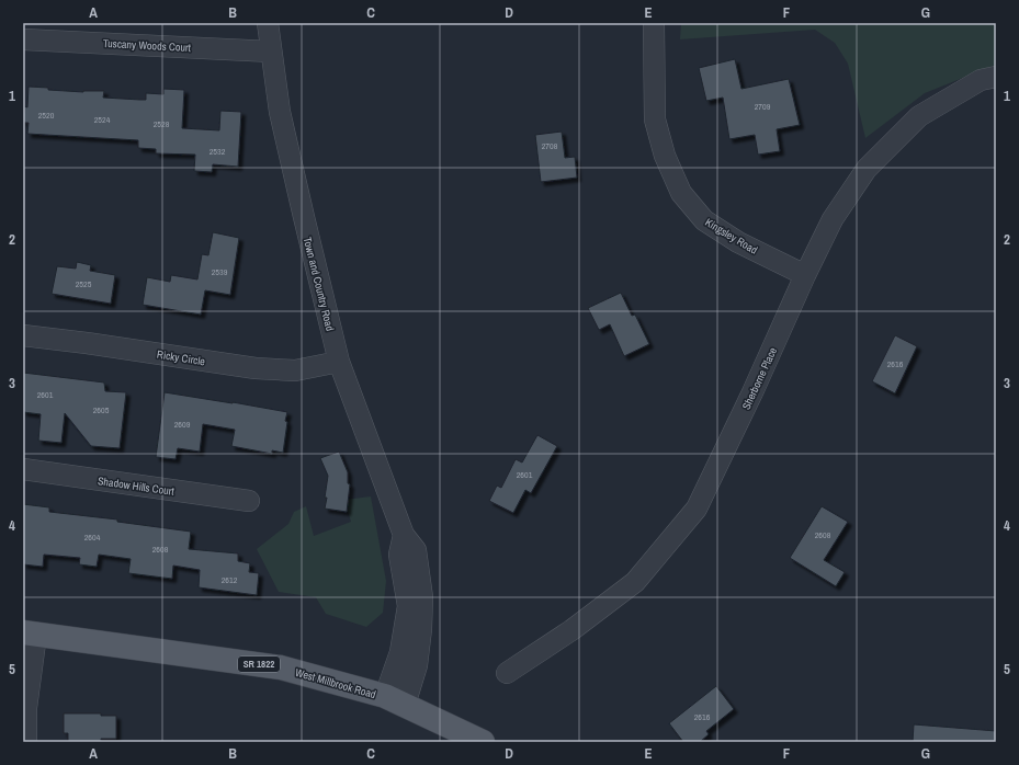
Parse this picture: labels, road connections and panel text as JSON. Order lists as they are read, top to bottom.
{
  "streets": {
    "main road": ["SR 1822", "West Millbrook Road"],
    "street": [
      "Tuscany Woods Court",
      "Kingsley Road",
      "Town and Country Road",
      "Ricky Circle",
      "Sherborne Place",
      "Shadow Hills Court"
    ]
  },
  "crossings": [
    ["Tuscany Woods Court", "Town and Country Road"],
    ["Kingsley Road", "Sherborne Place"],
    ["Town and Country Road", "Ricky Circle"],
    ["Town and Country Road", "West Millbrook Road"]
  ],
  "house_numbers": [
    "2709",
    "2520",
    "2524",
    "2528",
    "2708",
    "2532",
    "2539",
    "2525",
    "2616",
    "2601",
    "2605",
    "2609",
    "2601",
    "2608",
    "2604",
    "2608",
    "2612",
    "2616"
  ],
  "grid": {
    "columns": [
      "A",
      "B",
      "C",
      "D",
      "E",
      "F",
      "G"
    ],
    "rows": [
      "1",
      "2",
      "3",
      "4",
      "5"
    ]
  }
}
